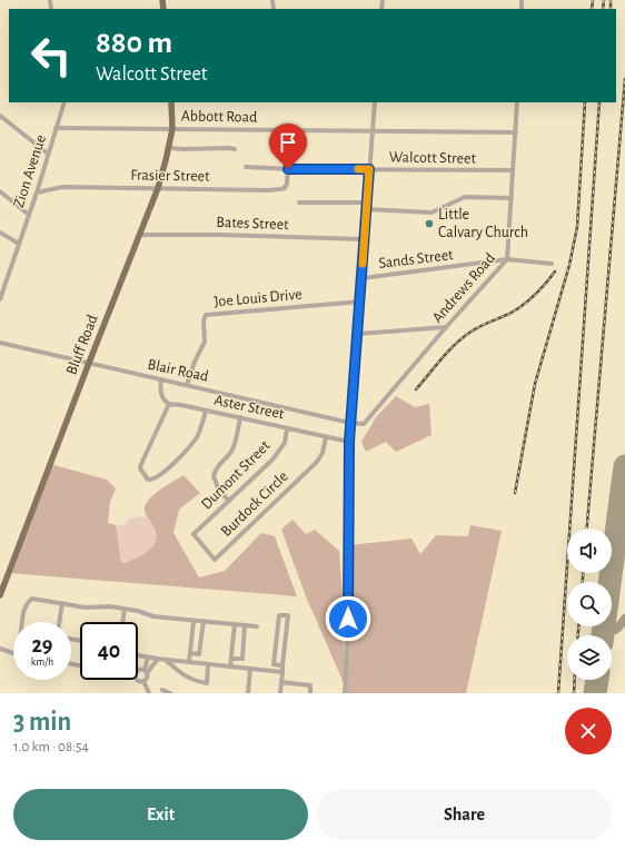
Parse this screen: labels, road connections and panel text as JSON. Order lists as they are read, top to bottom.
{
  "streets": {
    "main road": ["Bluff Road"],
    "street": [
      "Abbott Road",
      "Walcott Street",
      "Zion Avenue",
      "Frasier Street",
      "Bates Street",
      "Sands Street",
      "Andrews Road",
      "Joe Louis Drive",
      "Blair Road",
      "Aster Street",
      "Dumont Street",
      "Burdock Circle"
    ]
  },
  "crossings": [
    ["Abbott Road", "Zion Avenue"],
    ["Abbott Road", "Andrews Road"],
    ["Abbott Road", "Bluff Road"],
    ["Walcott Street", "Frasier Street"],
    ["Walcott Street", "Andrews Road"],
    ["Zion Avenue", "Frasier Street"],
    ["Frasier Street", "Bluff Road"],
    ["Bates Street", "Bluff Road"],
    ["Sands Street", "Andrews Road"],
    ["Andrews Road", "Blair Road"],
    ["Joe Louis Drive", "Blair Road"],
    ["Bluff Road", "Blair Road"],
    ["Aster Street", "Dumont Street"],
    ["Aster Street", "Burdock Circle"],
    ["Dumont Street", "Burdock Circle"]
  ],
  "places": ["Little Calvary Church"],
  "page": {
    "turn": ["880 m", "Walcott Street"],
    "speed": "29 km/h",
    "limit": "40",
    "heading": ["3 min", "1.0 km · 08:54"],
    "buttons": ["Exit", "Share"]
  }
}
